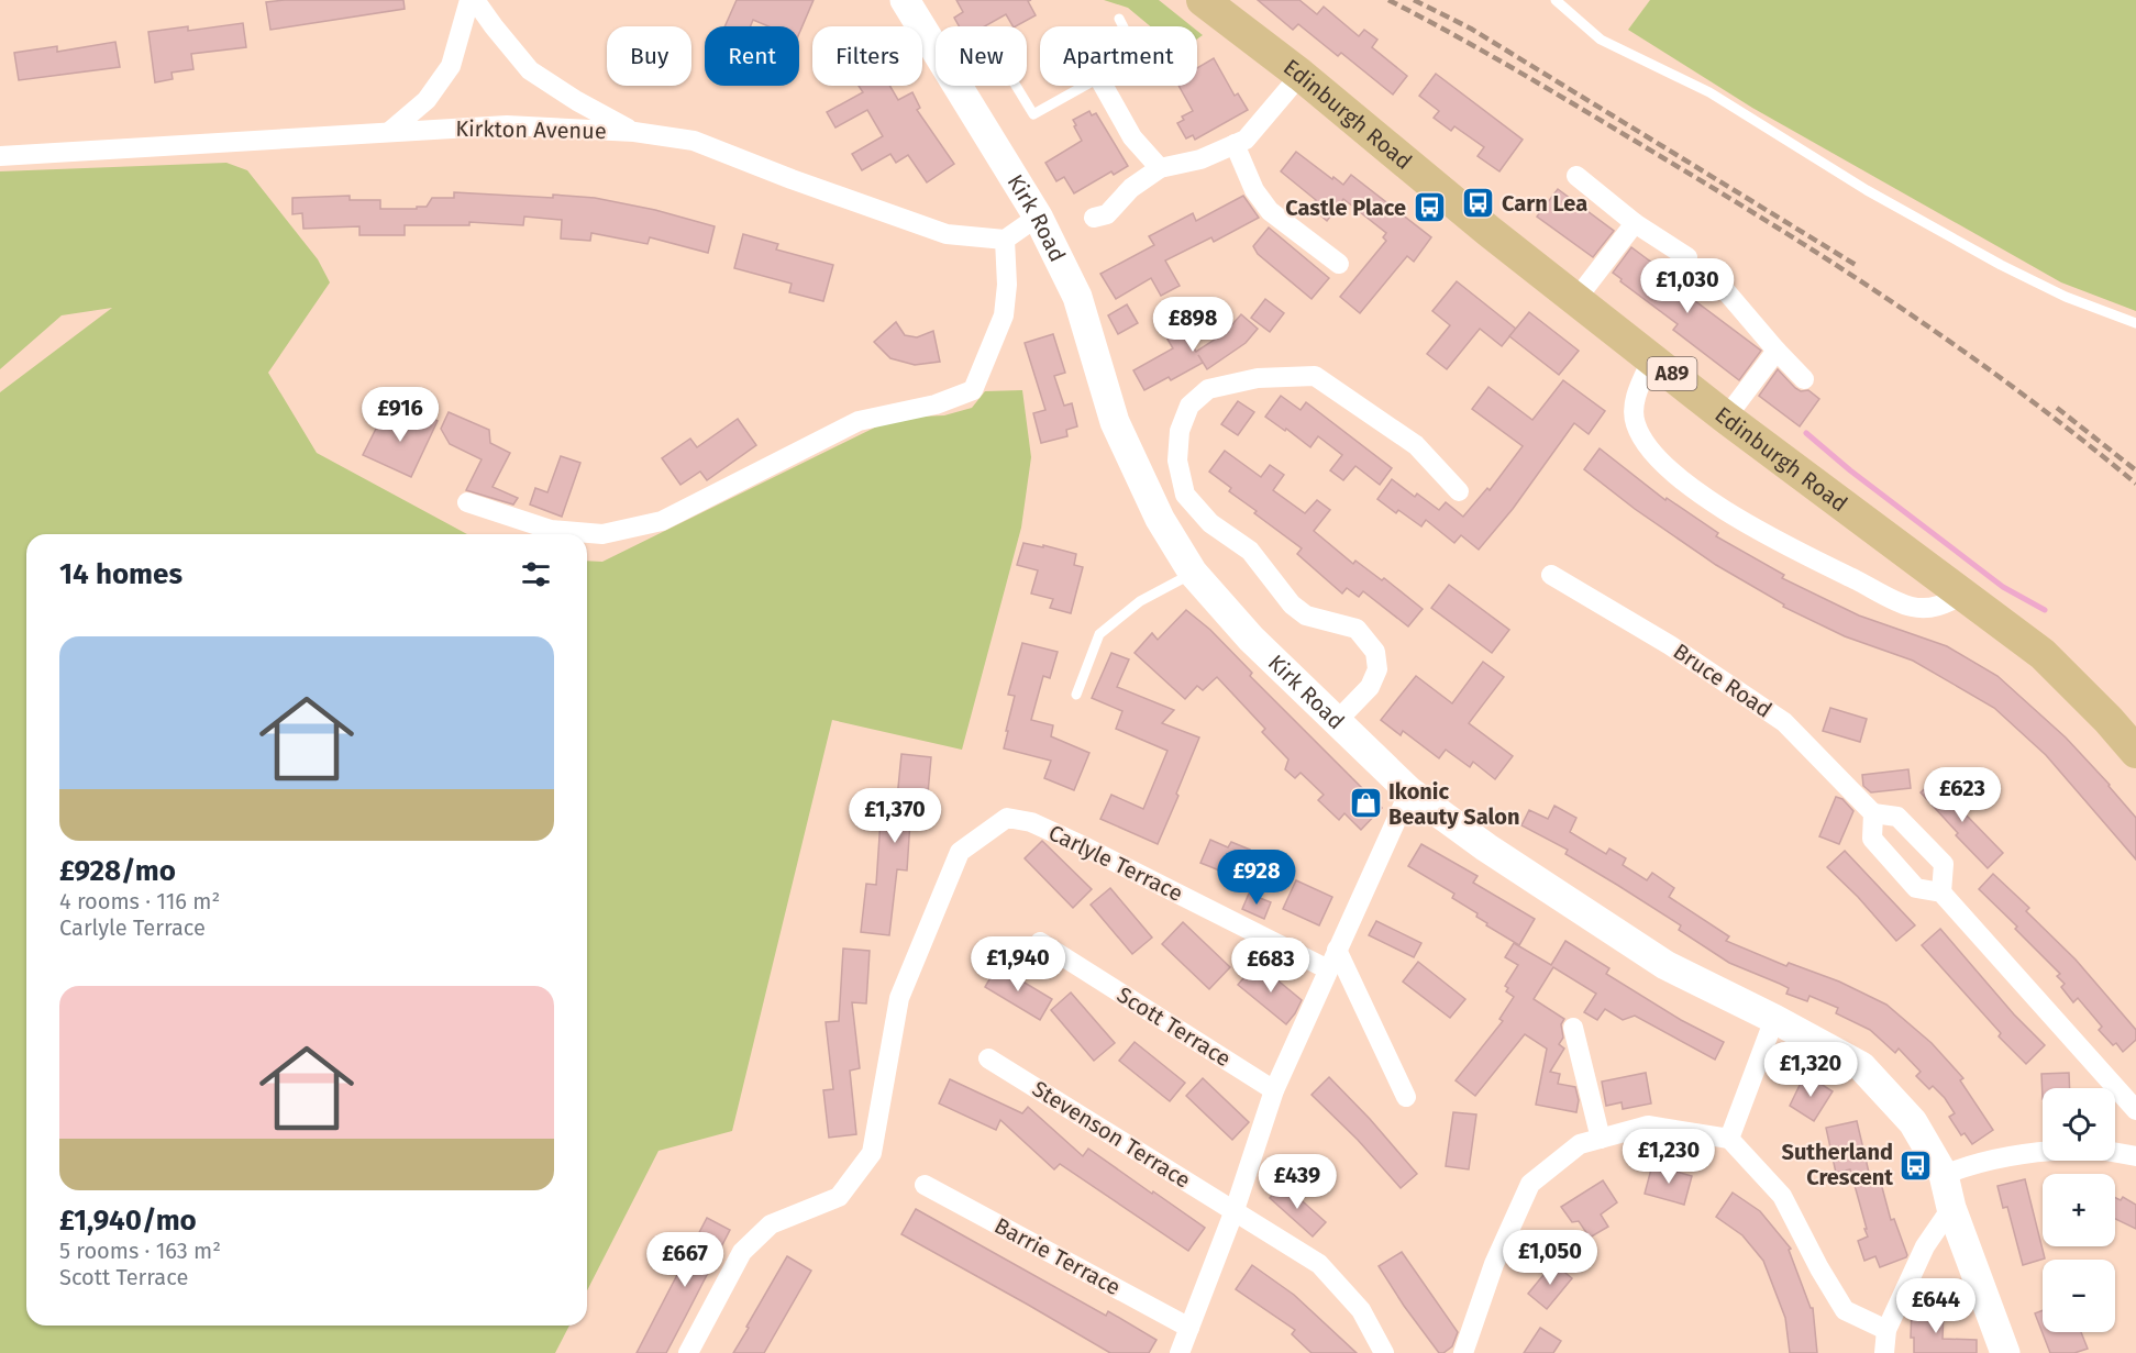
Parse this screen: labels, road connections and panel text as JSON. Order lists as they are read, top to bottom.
{
  "streets": {
    "main road": ["Edinburgh Road", "Kirk Road", "A89"],
    "street": [
      "Kirkton Avenue",
      "Bruce Road",
      "Carlyle Terrace",
      "Scott Terrace",
      "Stevenson Terrace",
      "Barrie Terrace"
    ]
  },
  "places": {
    "bus stop": ["Carn Lea", "Castle Place", "Sutherland Crescent"],
    "shop": ["Ikonic Beauty Salon"]
  },
  "page": {
    "chip": [
      "Buy",
      "Rent",
      "Filters",
      "New",
      "Apartment"
    ],
    "price": [
      "£1,030",
      "£898",
      "£916",
      "£623",
      "£1,370",
      "£928",
      "£1,940",
      "£683",
      "£1,320",
      "£1,230",
      "£439",
      "£1,050",
      "£667",
      "£644"
    ],
    "heading": "14 homes",
    "list": [
      {
        "name": "£928/mo",
        "note": "4 rooms · 116 m² · Carlyle Terrace"
      },
      {
        "name": "£1,940/mo",
        "note": "5 rooms · 163 m² · Scott Terrace"
      }
    ],
    "map_buttons": ["+", "−"]
  }
}
